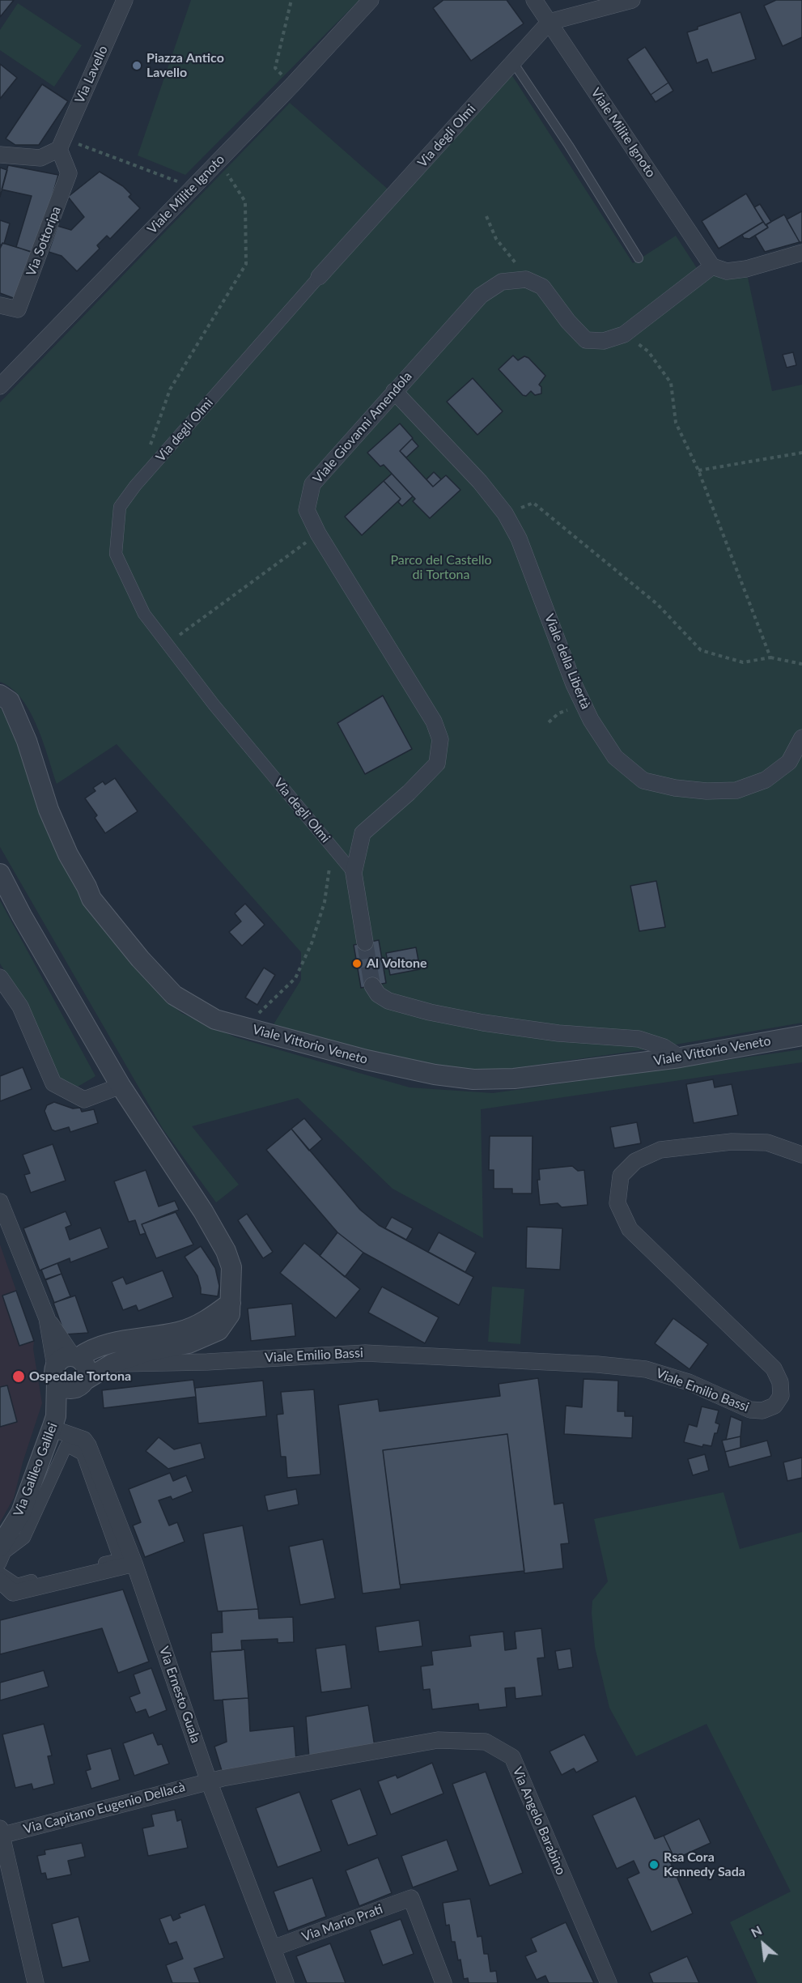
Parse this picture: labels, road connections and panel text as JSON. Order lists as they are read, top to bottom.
{
  "streets": {
    "street": [
      "Via Lavello",
      "Viale Milite Ignoto",
      "Via degli Olmi",
      "Via Sottoripa",
      "Viale Giovanni Amendola",
      "Viale della Libertà",
      "Viale Vittorio Veneto",
      "Viale Emilio Bassi",
      "Via Galileo Galilei",
      "Via Ernesto Guala",
      "Via Capitano Eugenio Dellacà",
      "Via Angelo Barabino",
      "Via Mario Prati"
    ]
  },
  "crossings": [
    ["Via Lavello", "Via Sottoripa"],
    ["Viale Milite Ignoto", "Via degli Olmi"],
    ["Via degli Olmi", "Viale Giovanni Amendola"],
    ["Viale Giovanni Amendola", "Viale della Libertà"],
    ["Via Galileo Galilei", "Via Ernesto Guala"],
    ["Via Ernesto Guala", "Via Capitano Eugenio Dellacà"],
    ["Via Ernesto Guala", "Via Angelo Barabino"],
    ["Via Ernesto Guala", "Via Mario Prati"],
    ["Via Capitano Eugenio Dellacà", "Via Angelo Barabino"]
  ],
  "parks": ["Parco del Castello di Tortona"],
  "places": [
    "Piazza Antico Lavello",
    "Al Voltone",
    "Ospedale Tortona",
    "Rsa Cora Kennedy Sada"
  ],
  "north": "top left"
}
